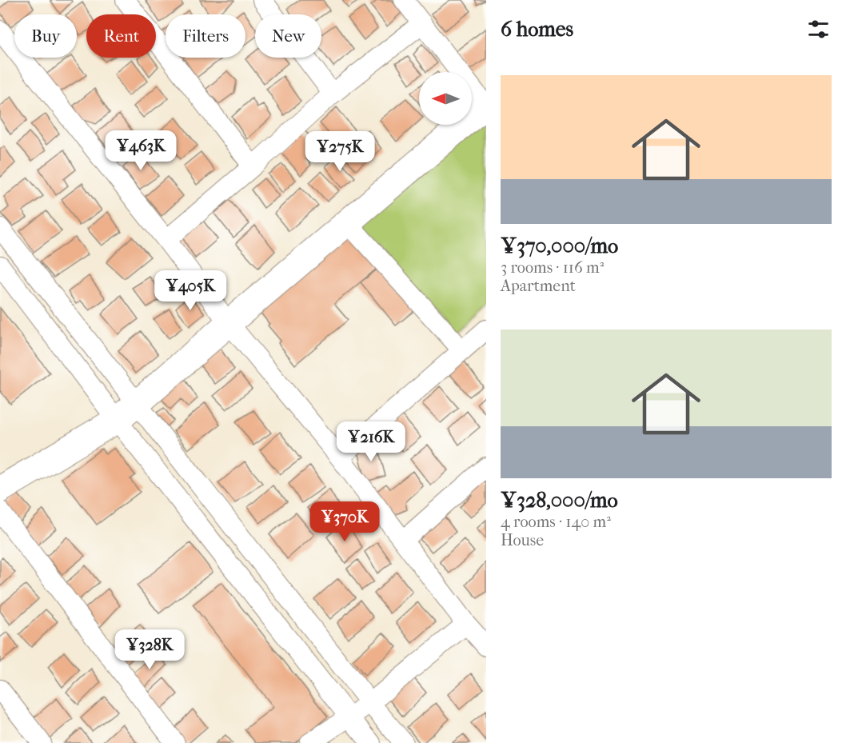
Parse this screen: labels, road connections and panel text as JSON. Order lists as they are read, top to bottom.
{
  "north": "left",
  "page": {
    "heading": "6 homes",
    "chip": [
      "Buy",
      "Rent",
      "Filters",
      "New"
    ],
    "list": [
      {
        "name": "¥370,000/mo",
        "note": "3 rooms · 116 m² · Apartment"
      },
      {
        "name": "¥328,000/mo",
        "note": "4 rooms · 140 m² · House"
      }
    ],
    "price": [
      "¥463K",
      "¥275K",
      "¥405K",
      "¥216K",
      "¥370K",
      "¥328K"
    ]
  }
}
